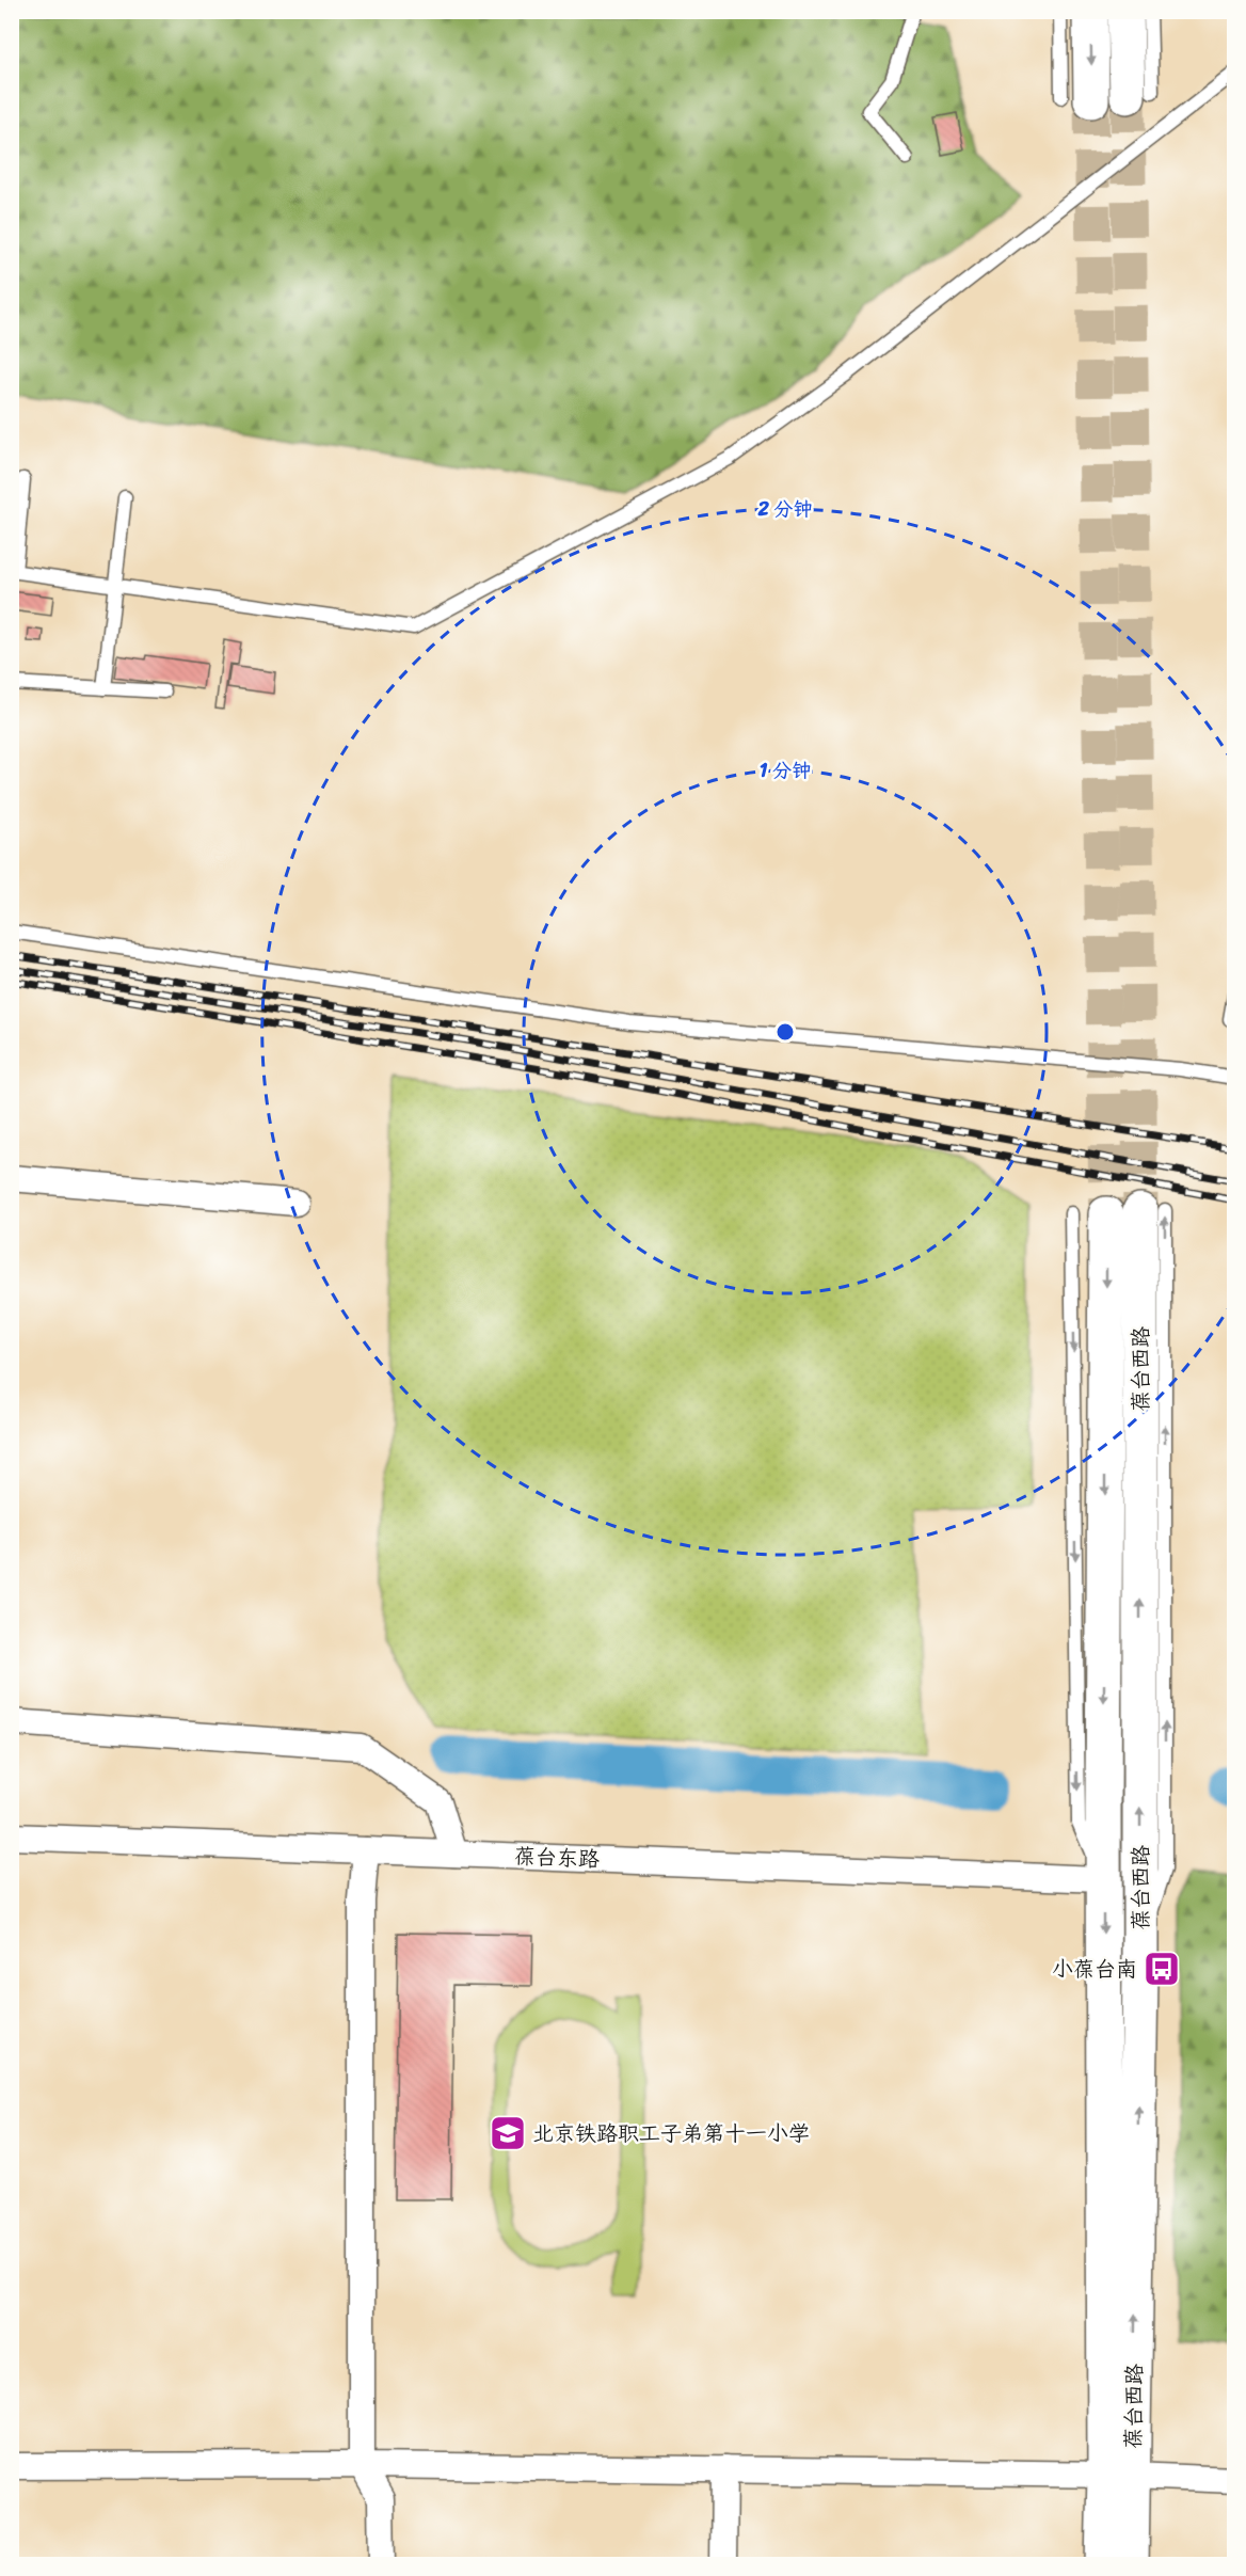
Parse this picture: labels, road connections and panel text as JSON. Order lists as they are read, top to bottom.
{
  "streets": {
    "street": ["葆台西路", "葆台东路"]
  },
  "crossings": [
    ["葆台西路", "葆台东路"]
  ],
  "places": {
    "bus stop": ["小葆台南"],
    "school or university": ["北京铁路职工子弟第十一小学"]
  },
  "rings": ["2 分钟", "1 分钟"]
}
